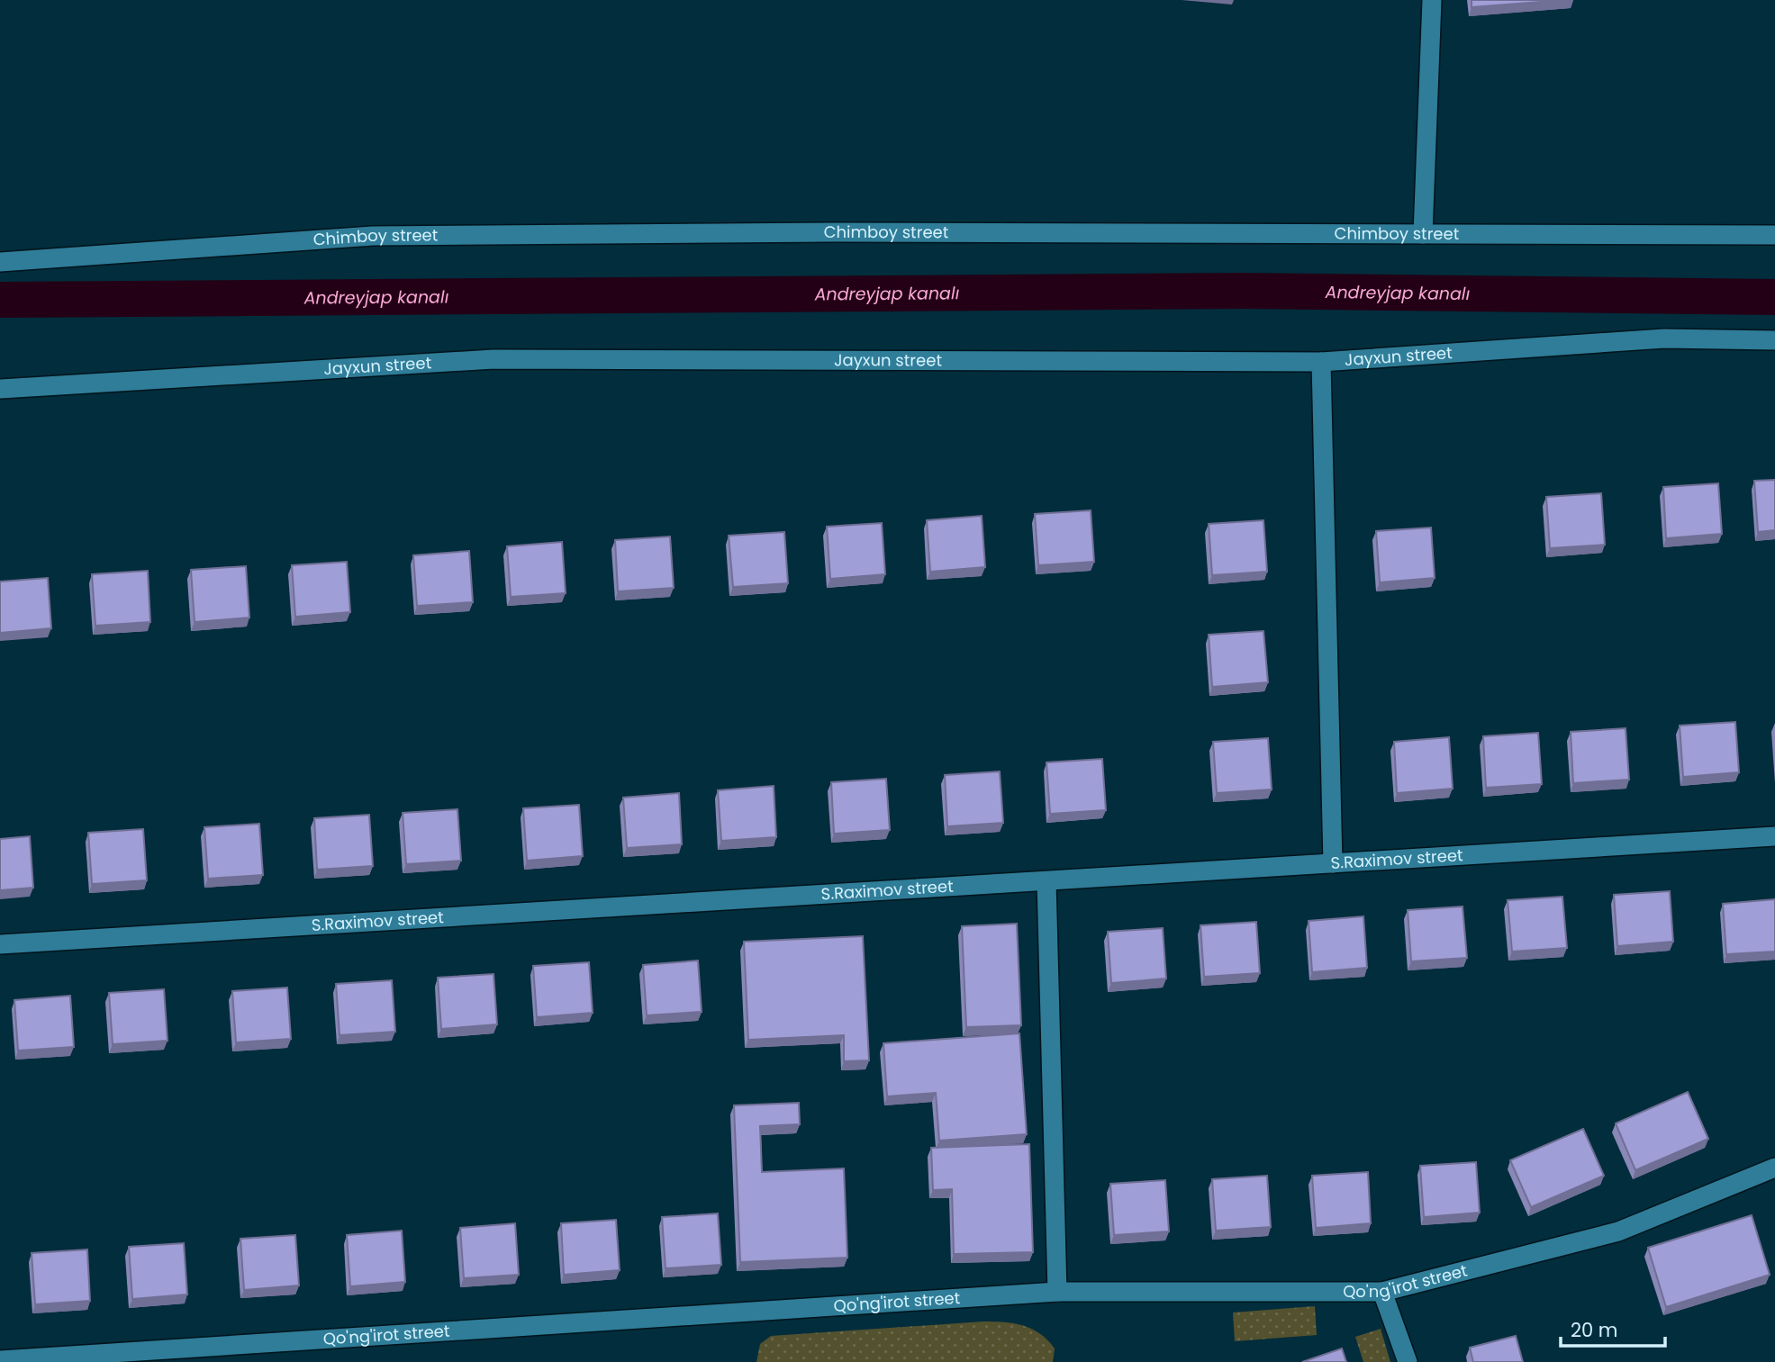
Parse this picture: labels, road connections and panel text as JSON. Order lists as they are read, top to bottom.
{
  "streets": {
    "street": [
      "Chimboy street",
      "Jayxun street",
      "S.Raximov street",
      "Qo'ng'irot street"
    ]
  },
  "water": ["Andreyjap kanalı"],
  "scale_bar": "20 m"
}
